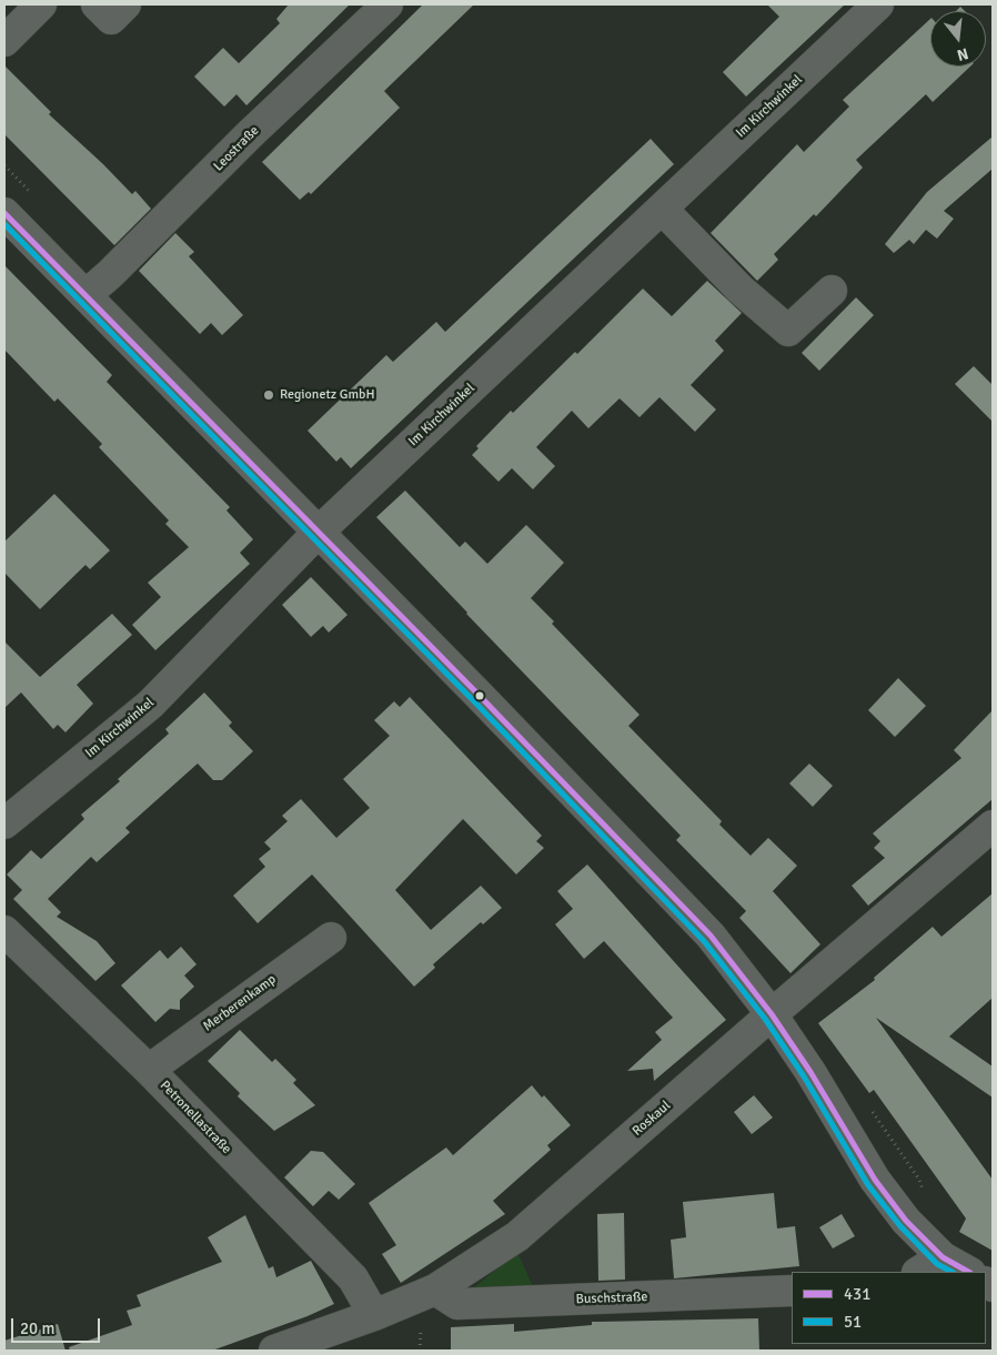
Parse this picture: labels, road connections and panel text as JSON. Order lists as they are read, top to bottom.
{
  "streets": {
    "street": [
      "Im Kirchwinkel",
      "Leostraße",
      "Merberenkamp",
      "Petronellastraße",
      "Roskaul",
      "Buschstraße"
    ]
  },
  "crossings": [
    ["Merberenkamp", "Petronellastraße"],
    ["Petronellastraße", "Roskaul"],
    ["Roskaul", "Buschstraße"]
  ],
  "places": ["Regionetz GmbH"],
  "lines": ["transit line 431", "transit line 51"],
  "legend": ["431", "51"],
  "scale_bar": "20 m",
  "north": "bottom"
}
